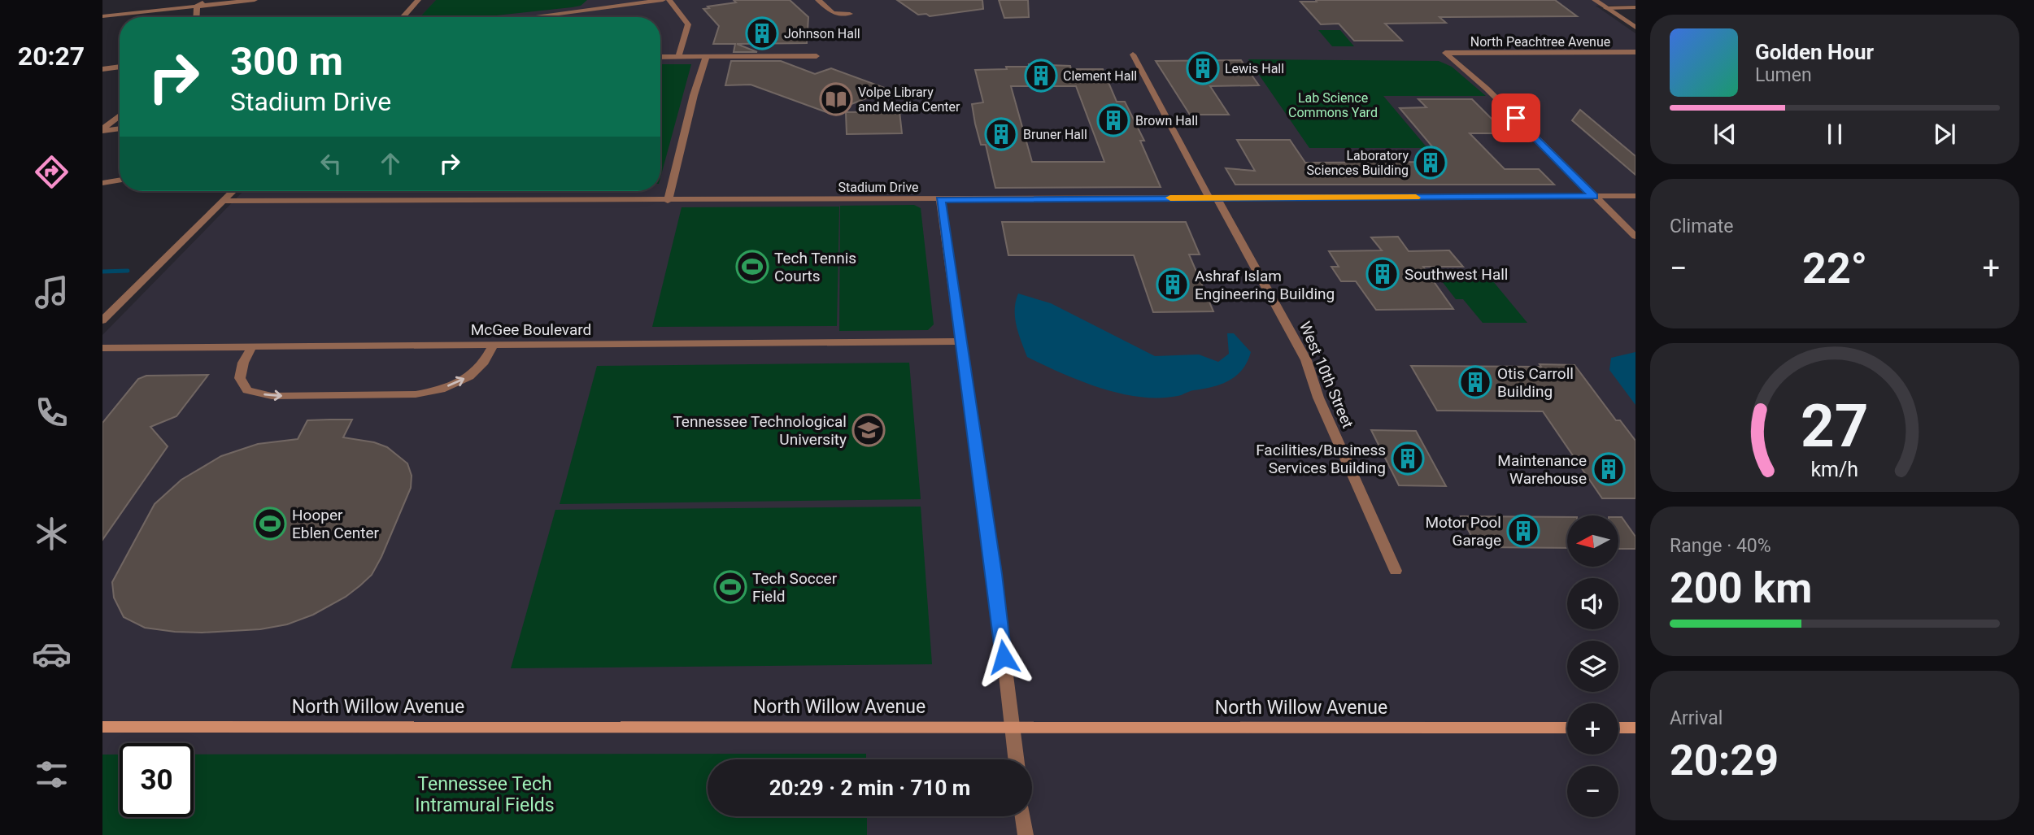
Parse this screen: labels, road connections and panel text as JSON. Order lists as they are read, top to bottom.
{
  "streets": {
    "main road": ["North Willow Avenue"],
    "street": [
      "North Peachtree Avenue",
      "Stadium Drive",
      "McGee Boulevard",
      "West 10th Street"
    ]
  },
  "crossings": [
    ["North Peachtree Avenue", "Stadium Drive"],
    ["Stadium Drive", "West 10th Street"]
  ],
  "parks": ["Lab Science Commons Yard", "Tennessee Tech Intramural Fields"],
  "places": {
    "building": [
      "Johnson Hall",
      "Lewis Hall",
      "Clement Hall",
      "Brown Hall",
      "Bruner Hall",
      "Laboratory Sciences Building",
      "Southwest Hall",
      "Ashraf Islam Engineering Building",
      "Otis Carroll Building",
      "Facilities/Business Services Building",
      "Maintenance Warehouse",
      "Motor Pool Garage"
    ],
    "library": ["Volpe Library and Media Center"],
    "sports": ["Tech Tennis Courts", "Hooper Eblen Center", "Tech Soccer Field"],
    "school or university": ["Tennessee Technological University"]
  },
  "north": "left",
  "page": {
    "tabs": "20:27",
    "turn": ["300 m", "Stadium Drive"],
    "song": ["Golden Hour", "Lumen"],
    "tile": [
      "Climate",
      ["Range · 40%", "200 km"],
      ["Arrival", "20:29"]
    ],
    "heat": ["−", "22°", "+"],
    "map_buttons": ["+", "−"],
    "limit": "30",
    "trip": "20:29 · 2 min · 710 m",
    "gauge": ["27", "km/h"]
  }
}
